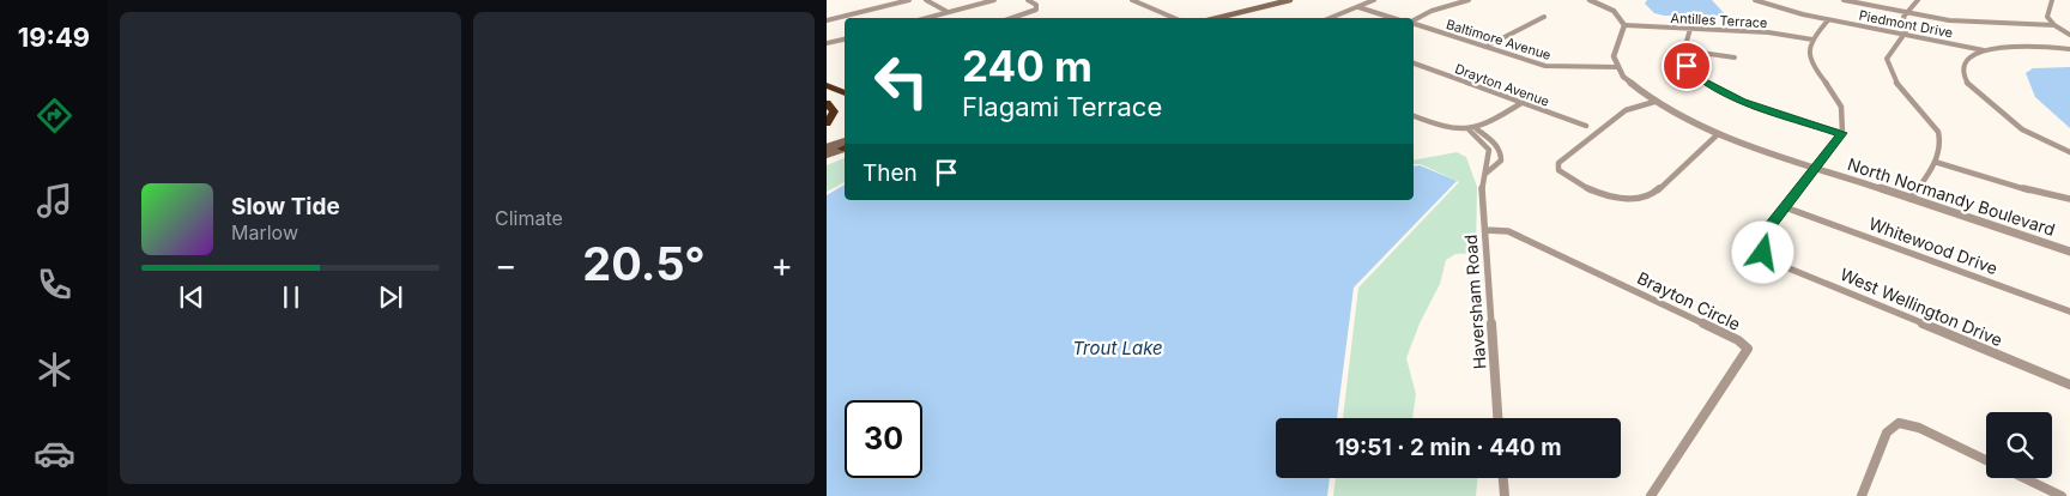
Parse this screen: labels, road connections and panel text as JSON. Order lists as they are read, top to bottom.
{
  "streets": {
    "street": [
      "Antilles Terrace",
      "Piedmont Drive",
      "Baltimore Avenue",
      "Drayton Avenue",
      "North Normandy Boulevard",
      "Whitewood Drive",
      "Brayton Circle",
      "Haversham Road",
      "West Wellington Drive"
    ]
  },
  "crossings": [
    ["Baltimore Avenue", "North Normandy Boulevard"],
    ["Whitewood Drive", "West Wellington Drive"],
    ["Brayton Circle", "Haversham Road"]
  ],
  "water": ["Trout Lake"],
  "page": {
    "tabs": "19:49",
    "tile": "Climate",
    "turn": ["240 m", "Flagami Terrace"],
    "then": "Then",
    "song": ["Slow Tide", "Marlow"],
    "heat": ["−", "20.5°", "+"],
    "limit": "30",
    "trip": "19:51 · 2 min · 440 m"
  }
}
